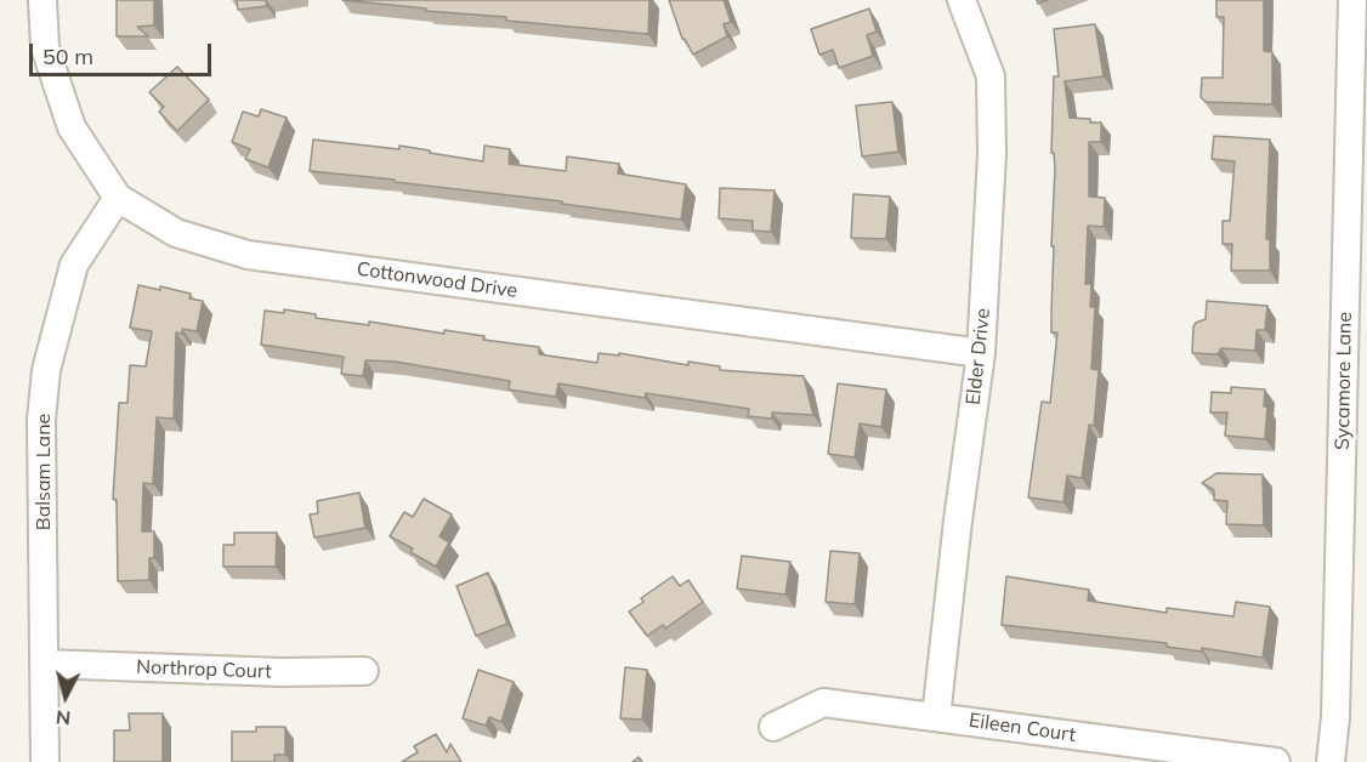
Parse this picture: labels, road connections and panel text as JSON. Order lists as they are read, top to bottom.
{
  "streets": {
    "street": [
      "Cottonwood Drive",
      "Elder Drive",
      "Sycamore Lane",
      "Balsam Lane",
      "Northrop Court",
      "Eileen Court"
    ]
  },
  "crossings": [
    ["Cottonwood Drive", "Elder Drive"],
    ["Cottonwood Drive", "Balsam Lane"],
    ["Elder Drive", "Eileen Court"],
    ["Balsam Lane", "Northrop Court"]
  ],
  "scale_bar": "50 m",
  "north": "bottom"
}
